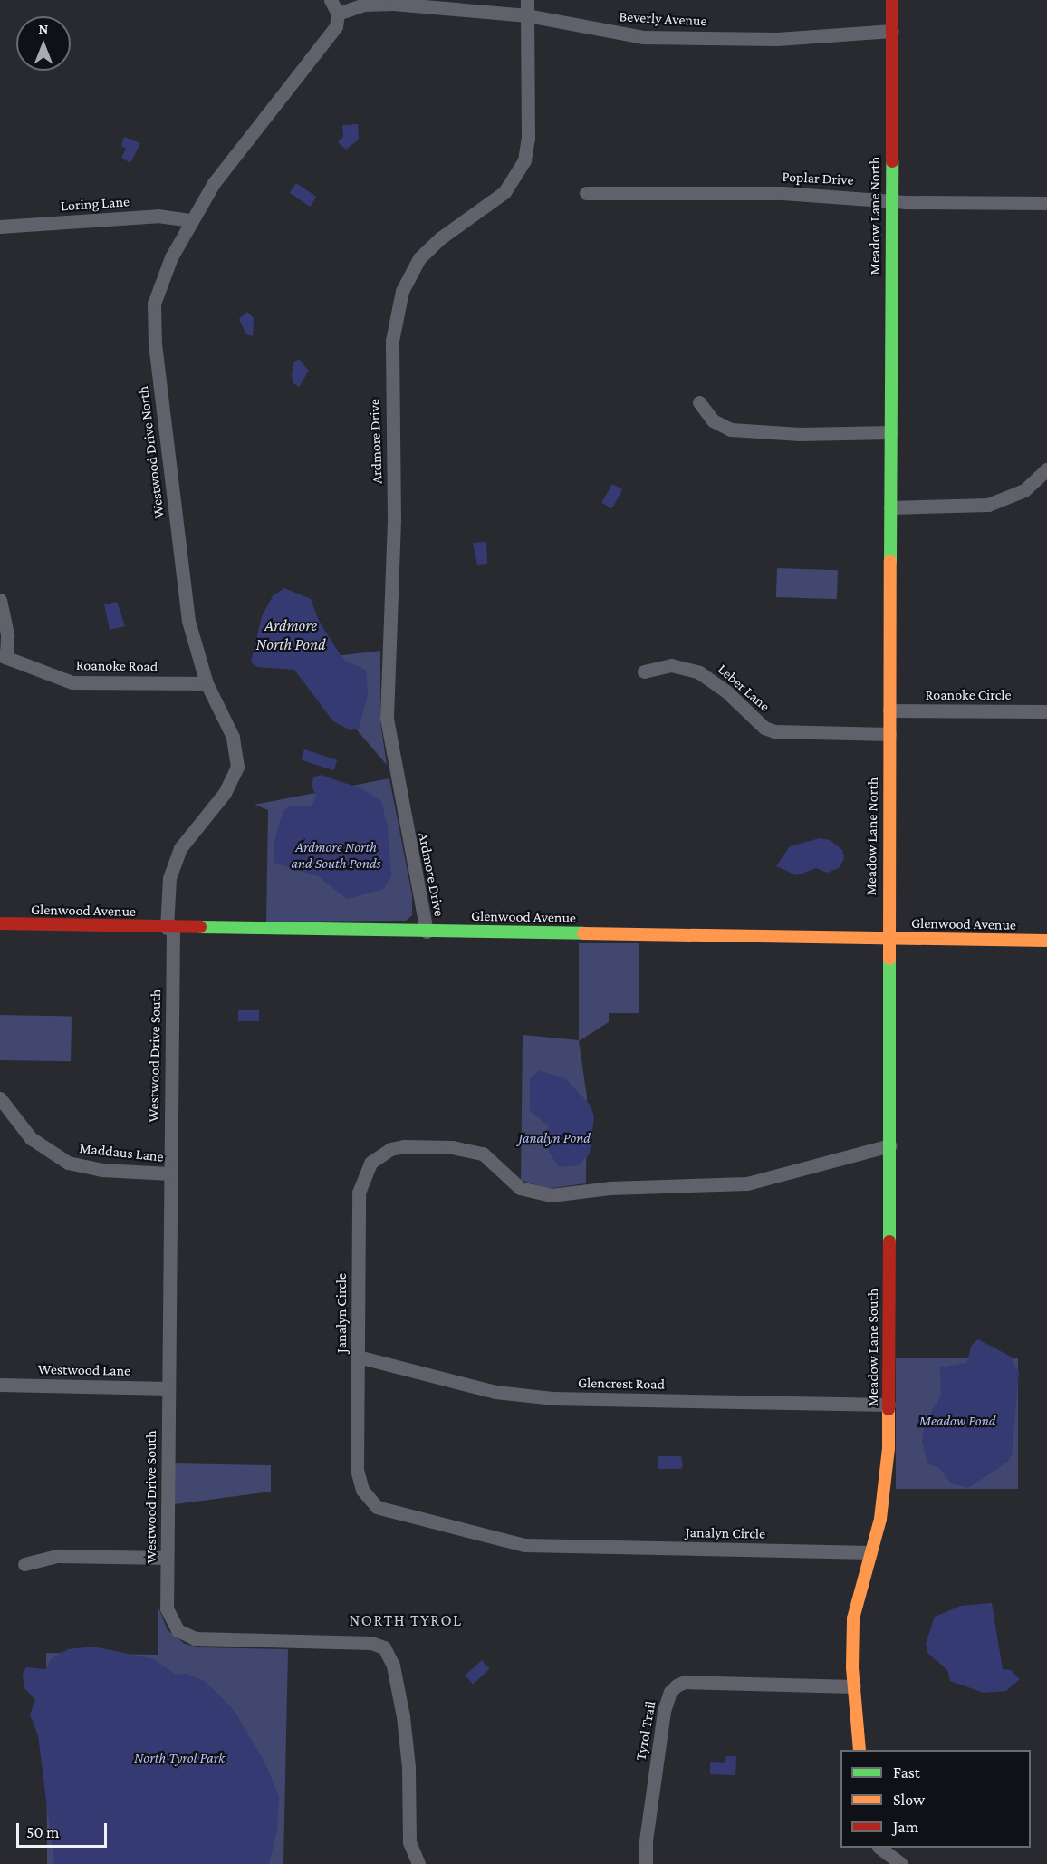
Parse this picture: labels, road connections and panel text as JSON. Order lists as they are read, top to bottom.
{
  "streets": {
    "street": [
      "Beverly Avenue",
      "Poplar Drive",
      "Loring Lane",
      "Meadow Lane North",
      "Ardmore Drive",
      "Westwood Drive North",
      "Roanoke Road",
      "Leber Lane",
      "Roanoke Circle",
      "Glenwood Avenue",
      "Westwood Drive South",
      "Maddaus Lane",
      "Janalyn Circle",
      "Meadow Lane South",
      "Westwood Lane",
      "Glencrest Road",
      "Tyrol Trail"
    ]
  },
  "crossings": [
    ["Beverly Avenue", "Meadow Lane North"],
    ["Beverly Avenue", "Ardmore Drive"],
    ["Beverly Avenue", "Westwood Drive North"],
    ["Poplar Drive", "Meadow Lane North"],
    ["Loring Lane", "Westwood Drive North"],
    ["Meadow Lane North", "Leber Lane"],
    ["Meadow Lane North", "Roanoke Circle"],
    ["Meadow Lane North", "Glenwood Avenue"],
    ["Meadow Lane North", "Meadow Lane South"],
    ["Ardmore Drive", "Glenwood Avenue"],
    ["Westwood Drive North", "Roanoke Road"],
    ["Westwood Drive North", "Glenwood Avenue"],
    ["Westwood Drive North", "Westwood Drive South"],
    ["Glenwood Avenue", "Westwood Drive South"],
    ["Glenwood Avenue", "Meadow Lane South"],
    ["Westwood Drive South", "Maddaus Lane"],
    ["Westwood Drive South", "Westwood Lane"],
    ["Janalyn Circle", "Meadow Lane South"],
    ["Janalyn Circle", "Glencrest Road"],
    ["Meadow Lane South", "Glencrest Road"],
    ["Meadow Lane South", "Tyrol Trail"]
  ],
  "districts": ["NORTH TYROL"],
  "water": ["Ardmore North Pond"],
  "parks": [
    "Ardmore North and South Ponds",
    "Janalyn Pond",
    "Meadow Pond",
    "North Tyrol Park"
  ],
  "legend": ["Fast", "Slow", "Jam"],
  "scale_bar": "50 m",
  "north": "top"
}
